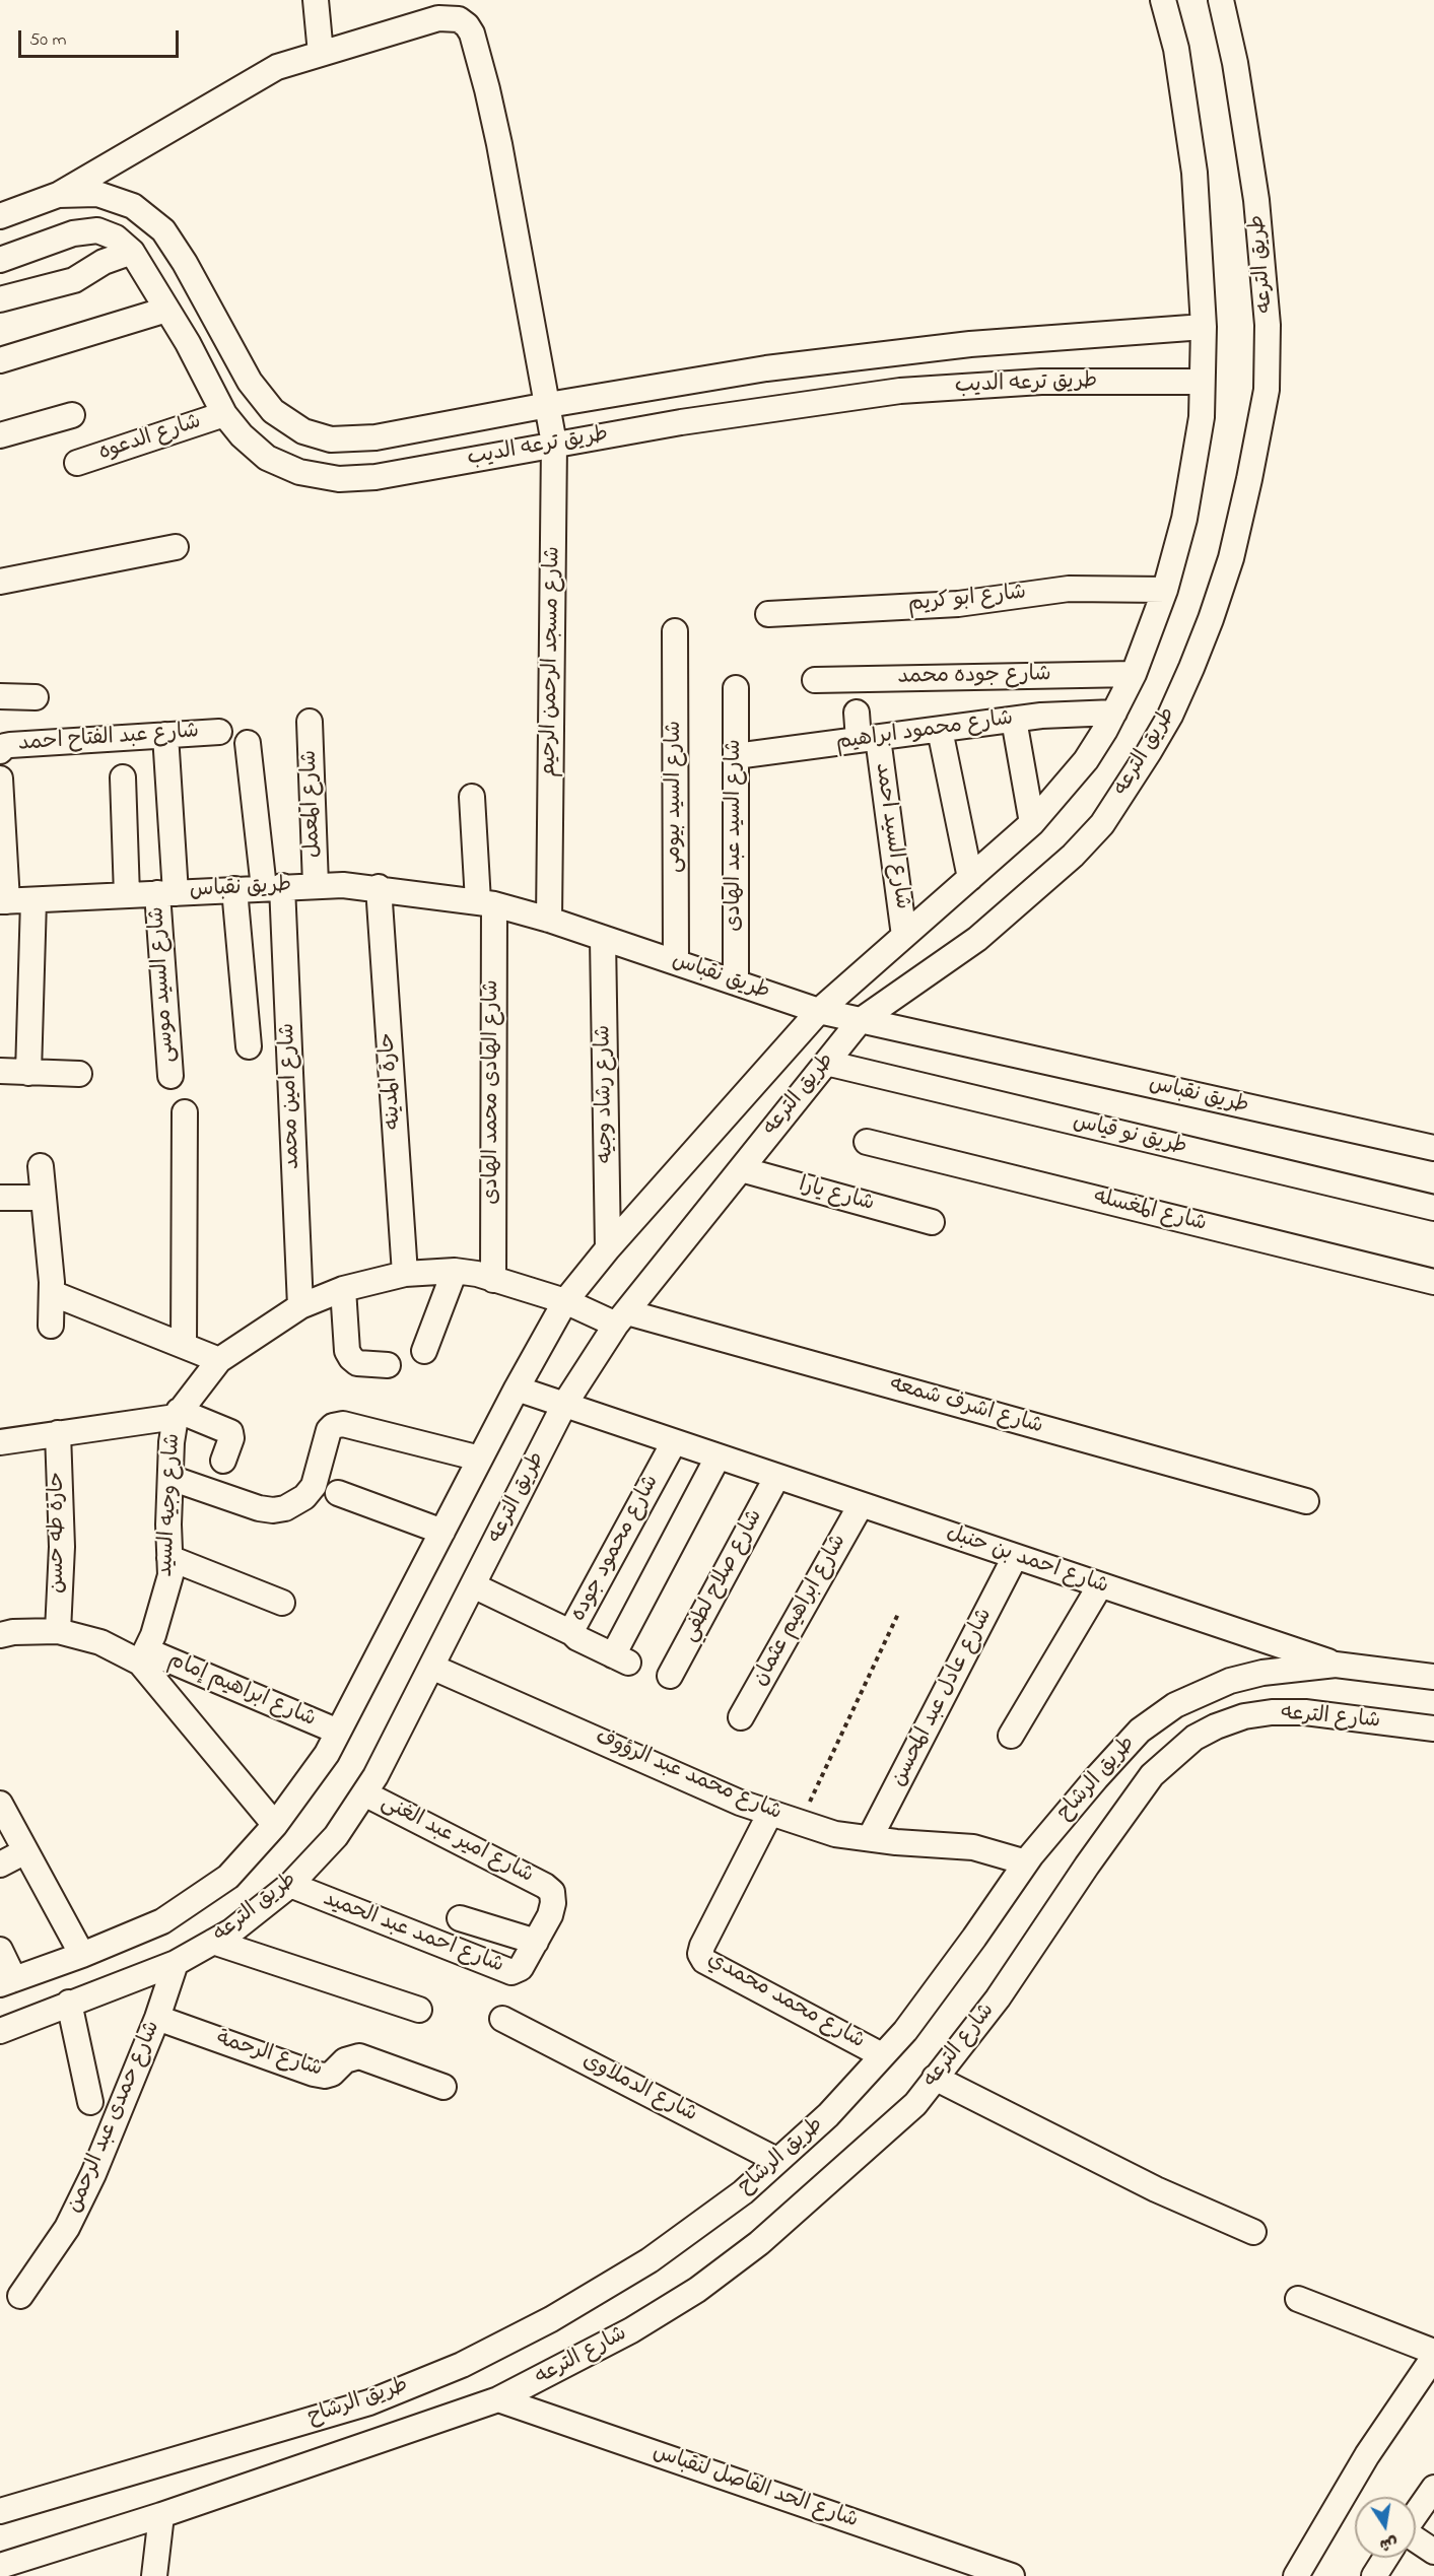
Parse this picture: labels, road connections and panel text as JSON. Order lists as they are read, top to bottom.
{
  "streets": {
    "street": [
      "طريق الترعه",
      "طريق ترعه الديب",
      "شارع الدعوه",
      "شارع ابو كريم",
      "شارع مسجد الرحمن الرحيم",
      "شارع جوده محمد",
      "شارع محمود ابراهيم",
      "شارع عبد الفتاح احمد",
      "شارع السيد بيومى",
      "شارع المعمل",
      "شارع السيد عبد الهادى",
      "شارع السيد احمد",
      "طريق نقباس",
      "شارع السيد موسى",
      "حارة المدينه",
      "شارع الهادى محمد الهادى",
      "شارع رشاد وجيه",
      "شارع امين محمد",
      "طريق نو قياس",
      "شارع يارا",
      "شارع المغسله",
      "شارع اشرف شمعه",
      "شارع وجيه السيد",
      "حارة طه حسن",
      "شارع محمود جوده",
      "شارع احمد بن حنبل",
      "شارع صلاح لطفي",
      "شارع ابراهيم عثمان",
      "شارع ابراهيم إمام",
      "شارع عادل عبد المحسن",
      "شارع الترعه",
      "شارع محمد عبد الرؤوف",
      "طريق الرشاح",
      "شارع امير عبد الغنى",
      "شارع احمد عبد الحميد",
      "شارع محمد محمدي",
      "شارع الرحمة",
      "شارع الدملاوى",
      "شارع حمدى عبد الرحمن",
      "شارع الحد الفاصل لنقباس"
    ]
  },
  "crossings": [
    ["طريق الترعه", "طريق ترعه الديب"],
    ["طريق الترعه", "شارع ابو كريم"],
    ["طريق الترعه", "شارع جوده محمد"],
    ["طريق الترعه", "شارع محمود ابراهيم"],
    ["طريق الترعه", "شارع السيد احمد"],
    ["طريق الترعه", "طريق نقباس"],
    ["طريق الترعه", "شارع رشاد وجيه"],
    ["طريق الترعه", "طريق نو قياس"],
    ["طريق الترعه", "شارع يارا"],
    ["طريق الترعه", "شارع اشرف شمعه"],
    ["طريق الترعه", "شارع احمد بن حنبل"],
    ["طريق الترعه", "شارع ابراهيم إمام"],
    ["طريق الترعه", "شارع محمد عبد الرؤوف"],
    ["طريق الترعه", "شارع امير عبد الغنى"],
    ["طريق الترعه", "شارع احمد عبد الحميد"],
    ["طريق الترعه", "شارع حمدى عبد الرحمن"],
    ["طريق ترعه الديب", "شارع الدعوه"],
    ["طريق ترعه الديب", "شارع مسجد الرحمن الرحيم"],
    ["شارع مسجد الرحمن الرحيم", "طريق نقباس"],
    ["شارع محمود ابراهيم", "شارع السيد عبد الهادى"],
    ["شارع محمود ابراهيم", "شارع السيد احمد"],
    ["شارع عبد الفتاح احمد", "شارع السيد موسى"],
    ["شارع السيد بيومى", "طريق نقباس"],
    ["شارع المعمل", "طريق نقباس"],
    ["شارع السيد عبد الهادى", "طريق نقباس"],
    ["طريق نقباس", "شارع السيد موسى"],
    ["طريق نقباس", "حارة المدينه"],
    ["طريق نقباس", "شارع الهادى محمد الهادى"],
    ["طريق نقباس", "شارع رشاد وجيه"],
    ["طريق نقباس", "شارع امين محمد"],
    ["حارة المدينه", "شارع اشرف شمعه"],
    ["شارع الهادى محمد الهادى", "شارع اشرف شمعه"],
    ["شارع امين محمد", "شارع اشرف شمعه"],
    ["شارع اشرف شمعه", "شارع وجيه السيد"],
    ["شارع وجيه السيد", "شارع ابراهيم إمام"],
    ["حارة طه حسن", "شارع ابراهيم إمام"],
    ["شارع محمود جوده", "شارع احمد بن حنبل"],
    ["شارع احمد بن حنبل", "شارع صلاح لطفي"],
    ["شارع احمد بن حنبل", "شارع ابراهيم عثمان"],
    ["شارع احمد بن حنبل", "شارع عادل عبد المحسن"],
    ["شارع احمد بن حنبل", "طريق الرشاح"],
    ["شارع عادل عبد المحسن", "شارع محمد عبد الرؤوف"],
    ["شارع الترعه", "طريق الرشاح"],
    ["شارع الترعه", "شارع الحد الفاصل لنقباس"],
    ["شارع محمد عبد الرؤوف", "طريق الرشاح"],
    ["شارع محمد عبد الرؤوف", "شارع محمد محمدي"],
    ["طريق الرشاح", "شارع محمد محمدي"],
    ["طريق الرشاح", "شارع الدملاوى"],
    ["شارع امير عبد الغنى", "شارع احمد عبد الحميد"],
    ["شارع الرحمة", "شارع حمدى عبد الرحمن"]
  ],
  "scale_bar": "50 m",
  "north": "bottom"
}
